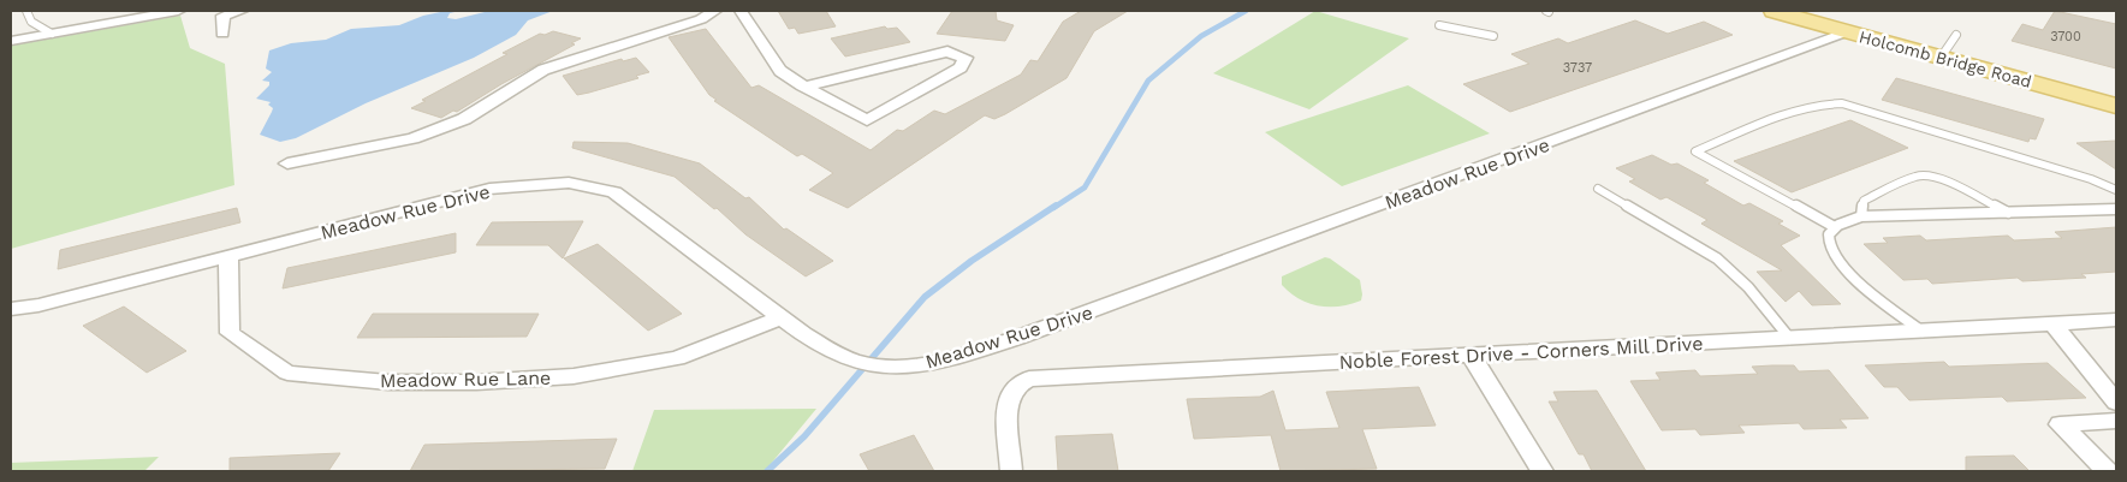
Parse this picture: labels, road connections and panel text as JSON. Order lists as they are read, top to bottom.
{
  "streets": {
    "main road": ["Holcomb Bridge Road"],
    "street": ["Meadow Rue Drive", "Noble Forest Drive - Corners Mill Drive", "Meadow Rue Lane"]
  },
  "crossings": [
    ["Holcomb Bridge Road", "Meadow Rue Drive"],
    ["Meadow Rue Drive", "Meadow Rue Lane"]
  ],
  "house_numbers": ["3700", "3737"]
}
